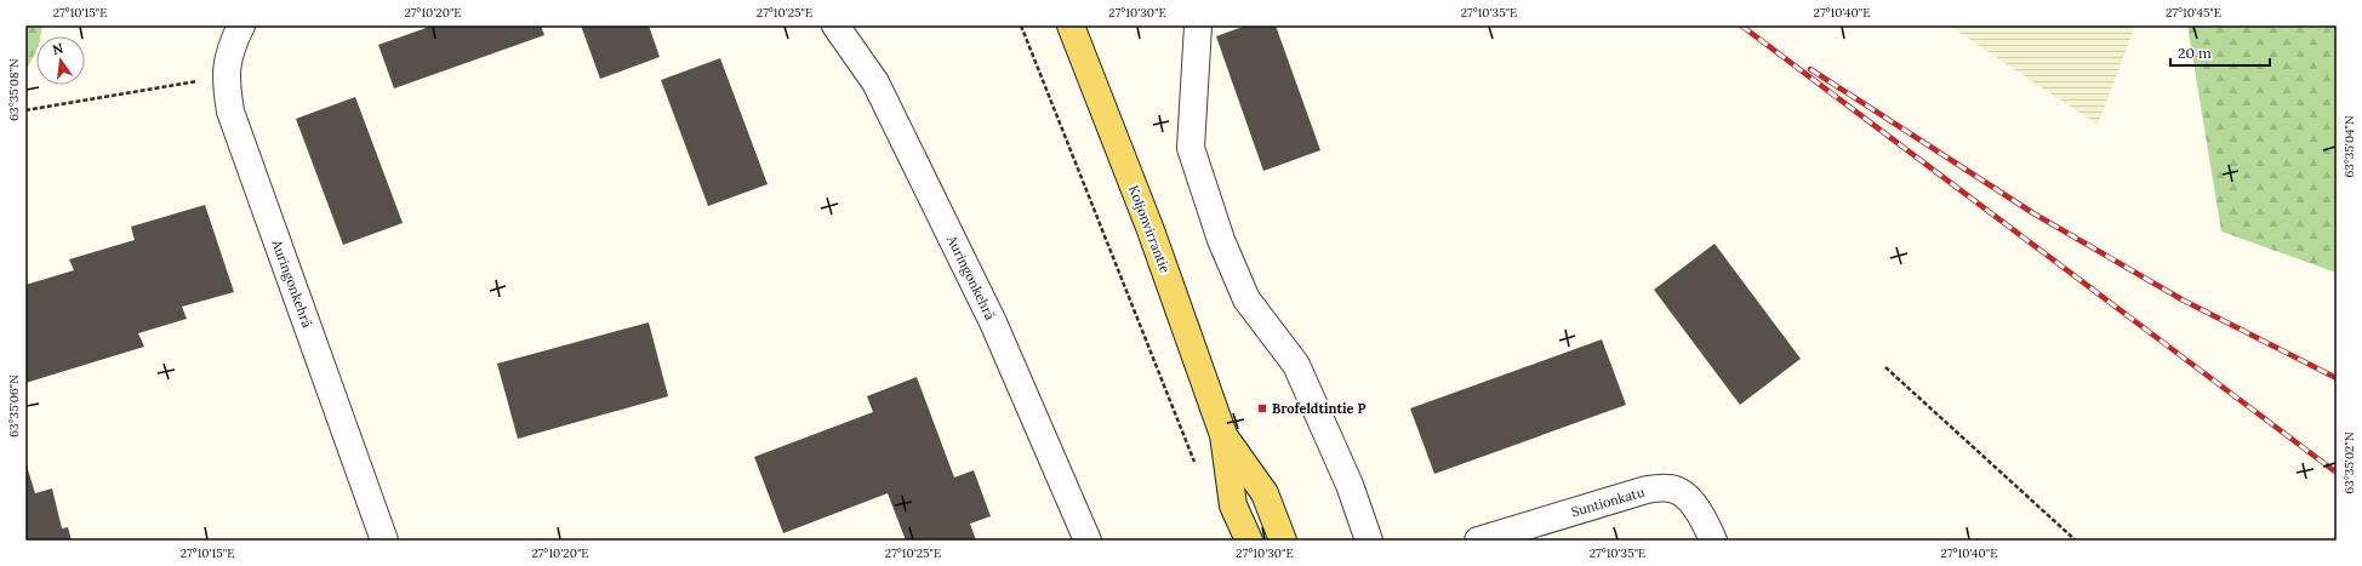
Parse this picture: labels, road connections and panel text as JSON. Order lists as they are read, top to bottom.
{
  "streets": {
    "main road": ["Koljonvirrantie"],
    "street": ["Auringonkehrä", "Suntionkatu"]
  },
  "places": {
    "transit": ["Brofeldtintie P"]
  },
  "scale_bar": "20 m",
  "north": "top",
  "coordinates": [
    "27°10'15\"E",
    "27°10'20\"E",
    "27°10'25\"E",
    "27°10'30\"E",
    "27°10'35\"E",
    "27°10'40\"E",
    "27°10'45\"E",
    "63°35'08\"N",
    "63°35'04\"N",
    "63°35'06\"N",
    "63°35'02\"N"
  ]
}
